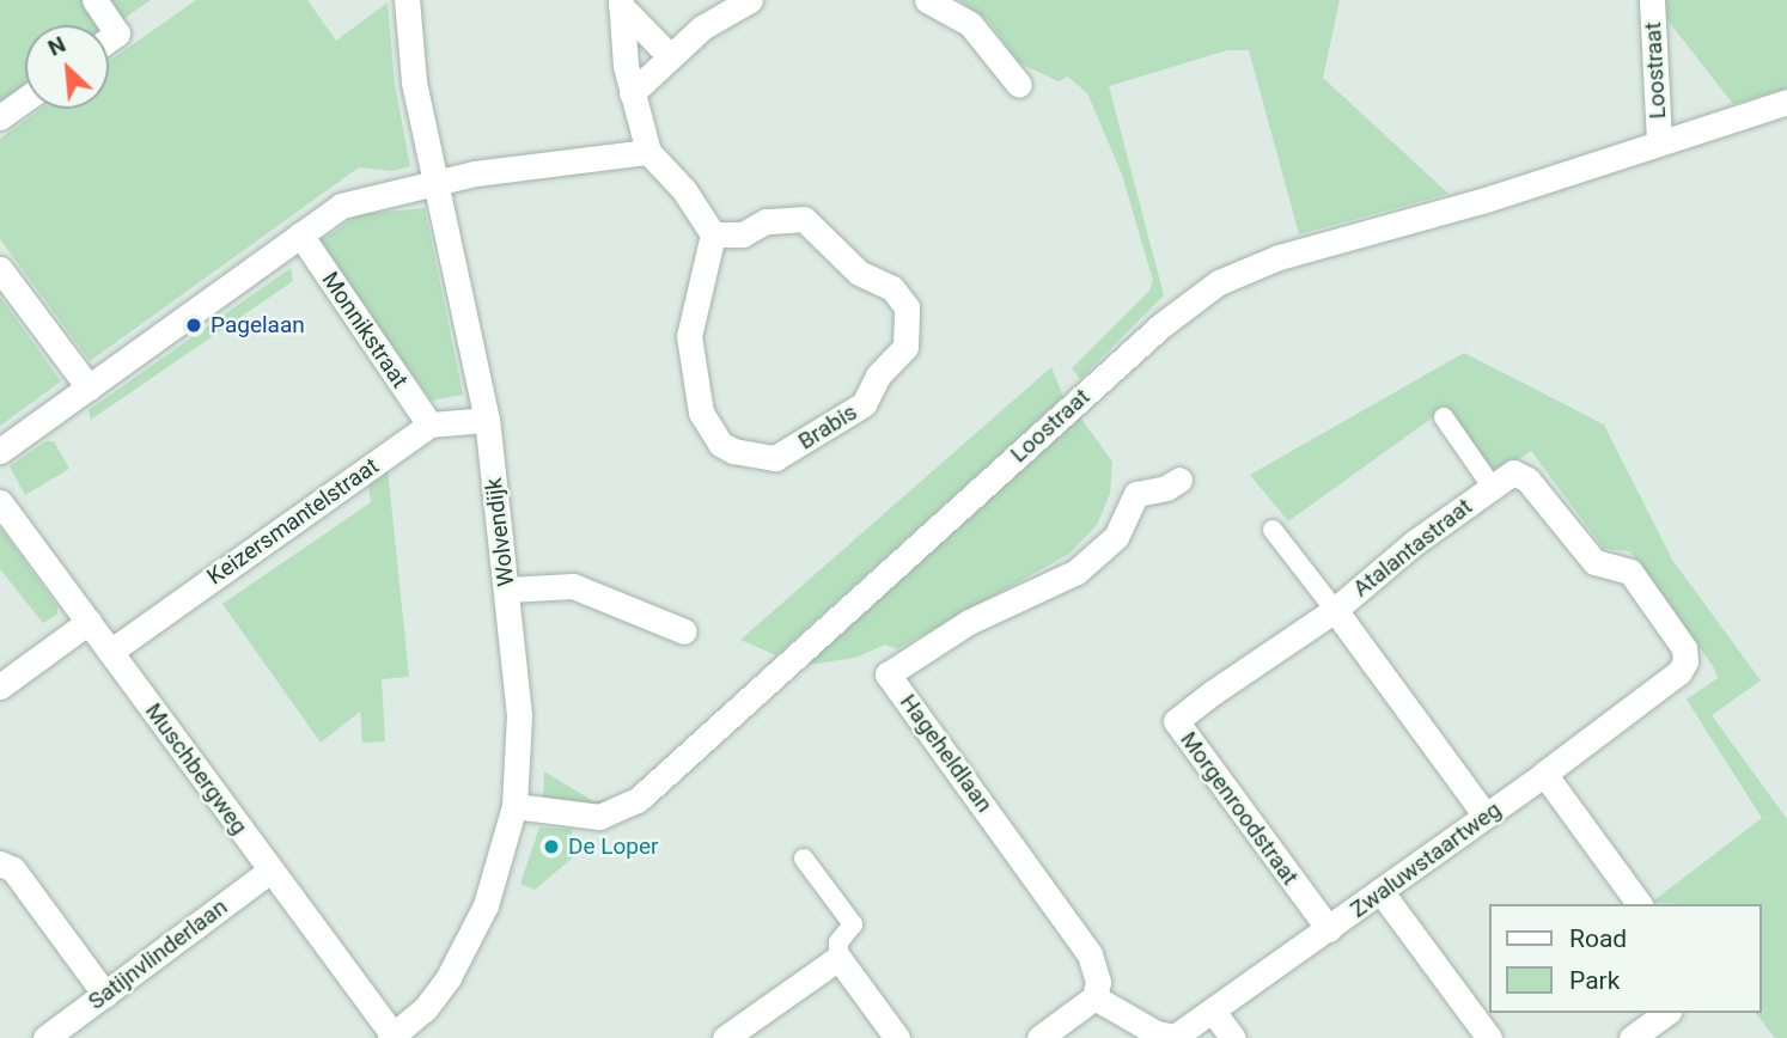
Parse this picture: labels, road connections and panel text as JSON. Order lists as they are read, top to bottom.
{
  "streets": {
    "street": [
      "Loostraat",
      "Monnikstraat",
      "Brabis",
      "Keizersmantelstraat",
      "Wolvendijk",
      "Atalantastraat",
      "Hageheldlaan",
      "Muschbergweg",
      "Morgenroodstraat",
      "Zwaluwstaartweg",
      "Satijnvlinderlaan"
    ]
  },
  "crossings": [
    ["Loostraat", "Wolvendijk"],
    ["Monnikstraat", "Keizersmantelstraat"],
    ["Keizersmantelstraat", "Muschbergweg"],
    ["Wolvendijk", "Muschbergweg"],
    ["Atalantastraat", "Morgenroodstraat"],
    ["Atalantastraat", "Zwaluwstaartweg"],
    ["Hageheldlaan", "Zwaluwstaartweg"],
    ["Muschbergweg", "Satijnvlinderlaan"],
    ["Morgenroodstraat", "Zwaluwstaartweg"]
  ],
  "places": ["Pagelaan", "De Loper"],
  "legend": ["Road", "Park"],
  "north": "top left"
}
